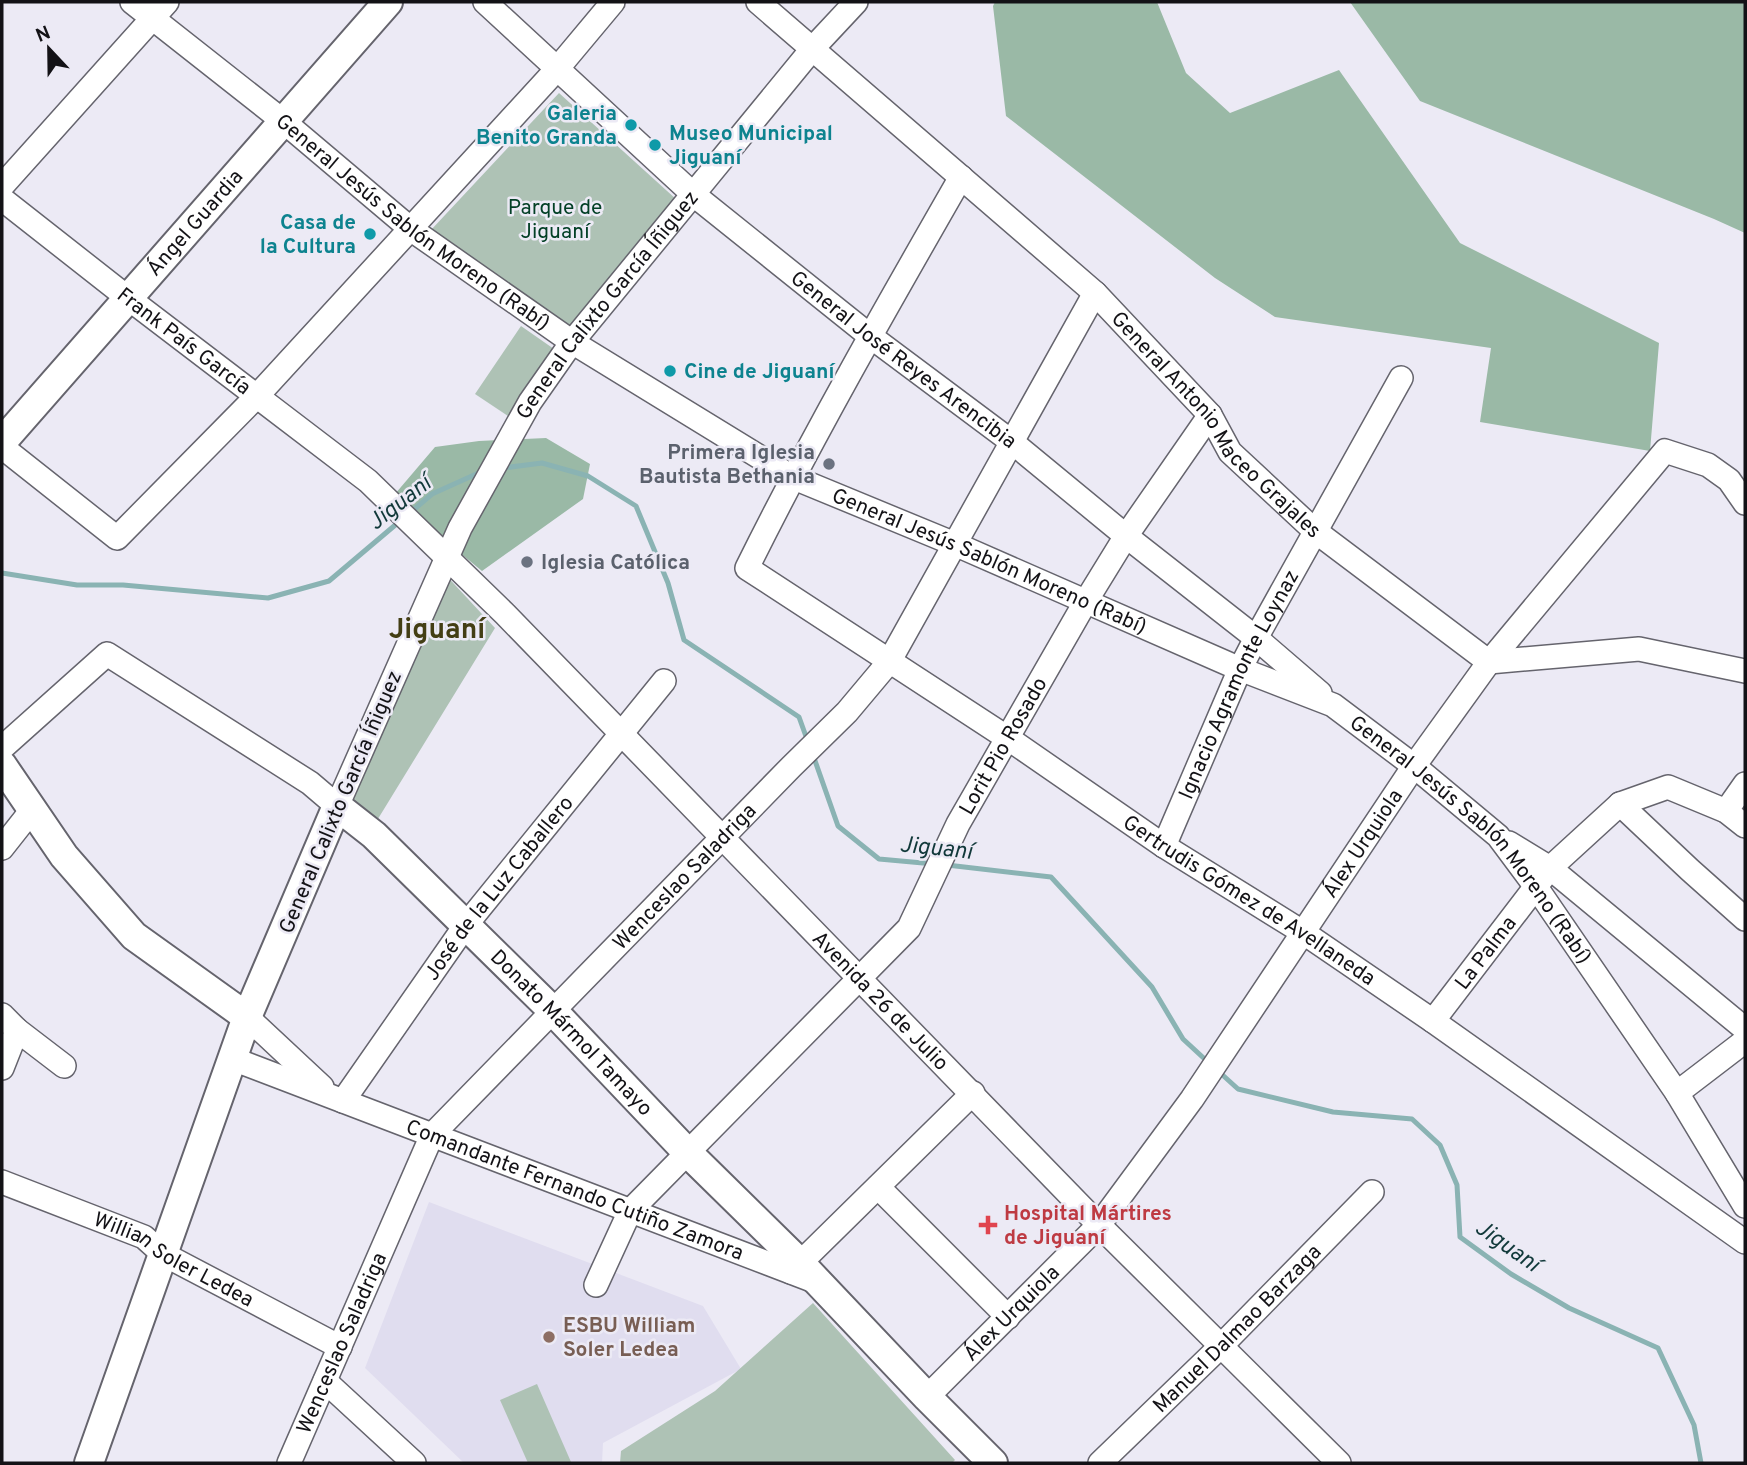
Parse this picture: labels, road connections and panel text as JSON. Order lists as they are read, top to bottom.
{
  "streets": {
    "main road": [
      "Ángel Guardia",
      "General Calixto García Íñiguez",
      "Donato Mármol Tamayo",
      "Comandante Fernando Cutiño Zamora"
    ],
    "street": [
      "General Jesús Sablón Moreno (Rabí)",
      "Frank País García",
      "General José Reyes Arencibia",
      "General Antonio Maceo Grajales",
      "Ignacio Agramonte Loynaz",
      "Lorit Pio Rosado",
      "Álex Urquiola",
      "Wenceslao Saladriga",
      "José de la Luz Caballero",
      "Gertrudis Gómez de Avellaneda",
      "La Palma",
      "Avenida 26 de Julio",
      "Willian Soler Ledea",
      "Manuel Dalmao Barzaga"
    ]
  },
  "crossings": [
    ["General Jesús Sablón Moreno (Rabí)", "Ángel Guardia"],
    ["General Jesús Sablón Moreno (Rabí)", "General Calixto García Íñiguez"],
    ["General Jesús Sablón Moreno (Rabí)", "General José Reyes Arencibia"],
    ["General Jesús Sablón Moreno (Rabí)", "Ignacio Agramonte Loynaz"],
    ["General Jesús Sablón Moreno (Rabí)", "Lorit Pio Rosado"],
    ["General Jesús Sablón Moreno (Rabí)", "Álex Urquiola"],
    ["General Jesús Sablón Moreno (Rabí)", "Wenceslao Saladriga"],
    ["General Jesús Sablón Moreno (Rabí)", "Gertrudis Gómez de Avellaneda"],
    ["General Jesús Sablón Moreno (Rabí)", "La Palma"],
    ["Ángel Guardia", "Frank País García"],
    ["General Calixto García Íñiguez", "General José Reyes Arencibia"],
    ["General Calixto García Íñiguez", "General Antonio Maceo Grajales"],
    ["General Calixto García Íñiguez", "Avenida 26 de Julio"],
    ["General Calixto García Íñiguez", "Donato Mármol Tamayo"],
    ["General Calixto García Íñiguez", "Comandante Fernando Cutiño Zamora"],
    ["General Calixto García Íñiguez", "Willian Soler Ledea"],
    ["Frank País García", "Avenida 26 de Julio"],
    ["General José Reyes Arencibia", "Ignacio Agramonte Loynaz"],
    ["General José Reyes Arencibia", "Lorit Pio Rosado"],
    ["General José Reyes Arencibia", "Wenceslao Saladriga"],
    ["General Antonio Maceo Grajales", "Ignacio Agramonte Loynaz"],
    ["General Antonio Maceo Grajales", "Lorit Pio Rosado"],
    ["General Antonio Maceo Grajales", "Álex Urquiola"],
    ["General Antonio Maceo Grajales", "Wenceslao Saladriga"],
    ["Ignacio Agramonte Loynaz", "Gertrudis Gómez de Avellaneda"],
    ["Lorit Pio Rosado", "Gertrudis Gómez de Avellaneda"],
    ["Lorit Pio Rosado", "Avenida 26 de Julio"],
    ["Lorit Pio Rosado", "Donato Mármol Tamayo"],
    ["Lorit Pio Rosado", "Comandante Fernando Cutiño Zamora"],
    ["Álex Urquiola", "Gertrudis Gómez de Avellaneda"],
    ["Álex Urquiola", "Avenida 26 de Julio"],
    ["Álex Urquiola", "Donato Mármol Tamayo"],
    ["Wenceslao Saladriga", "Gertrudis Gómez de Avellaneda"],
    ["Wenceslao Saladriga", "Avenida 26 de Julio"],
    ["Wenceslao Saladriga", "Donato Mármol Tamayo"],
    ["Wenceslao Saladriga", "Comandante Fernando Cutiño Zamora"],
    ["Wenceslao Saladriga", "Willian Soler Ledea"],
    ["José de la Luz Caballero", "Avenida 26 de Julio"],
    ["José de la Luz Caballero", "Donato Mármol Tamayo"],
    ["José de la Luz Caballero", "Comandante Fernando Cutiño Zamora"],
    ["Gertrudis Gómez de Avellaneda", "La Palma"],
    ["Avenida 26 de Julio", "Manuel Dalmao Barzaga"],
    ["Donato Mármol Tamayo", "Comandante Fernando Cutiño Zamora"]
  ],
  "districts": ["Jiguaní"],
  "water": ["Jiguaní"],
  "parks": ["Parque de Jiguaní"],
  "places": {
    "other": [
      "Galeria Benito Granda",
      "Museo Municipal Jiguaní",
      "Casa de la Cultura",
      "Cine de Jiguaní",
      "Primera Iglesia Bautista Bethania",
      "Iglesia Católica",
      "ESBU William Soler Ledea"
    ],
    "health": ["Hospital Mártires de Jiguaní"]
  },
  "north": "top"
}
